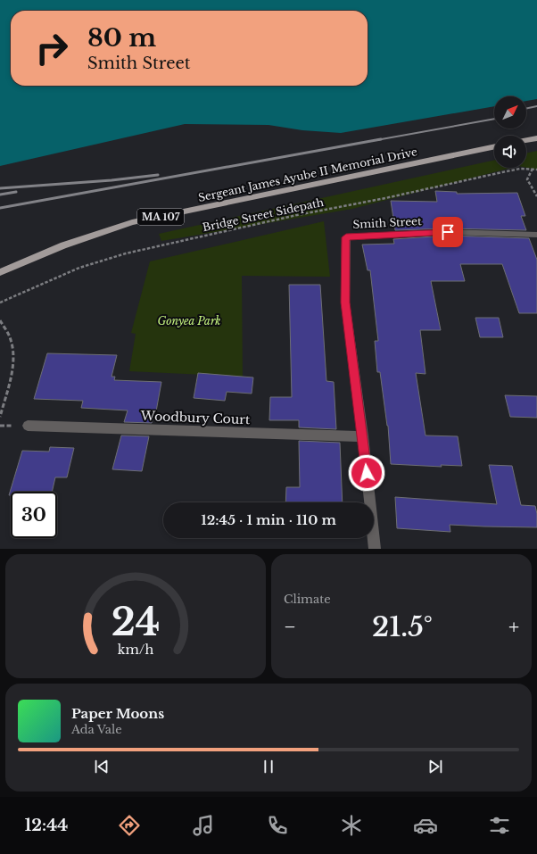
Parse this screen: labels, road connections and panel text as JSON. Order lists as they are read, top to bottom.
{
  "streets": {
    "main road": ["Sergeant James Ayube II Memorial Drive", "MA 107"],
    "street": ["Smith Street", "Woodbury Court"],
    "path": ["Bridge Street Sidepath"]
  },
  "crossings": [
    ["Smith Street", "Woodbury Court"]
  ],
  "parks": ["Gonyea Park"],
  "north": "top right",
  "page": {
    "turn": ["80 m", "Smith Street"],
    "limit": "30",
    "trip": "12:45 · 1 min · 110 m",
    "tile": "Climate",
    "heat": ["−", "21.5°", "+"],
    "song": ["Paper Moons", "Ada Vale"],
    "tabs": "12:44",
    "gauge": ["24", "km/h"]
  }
}
